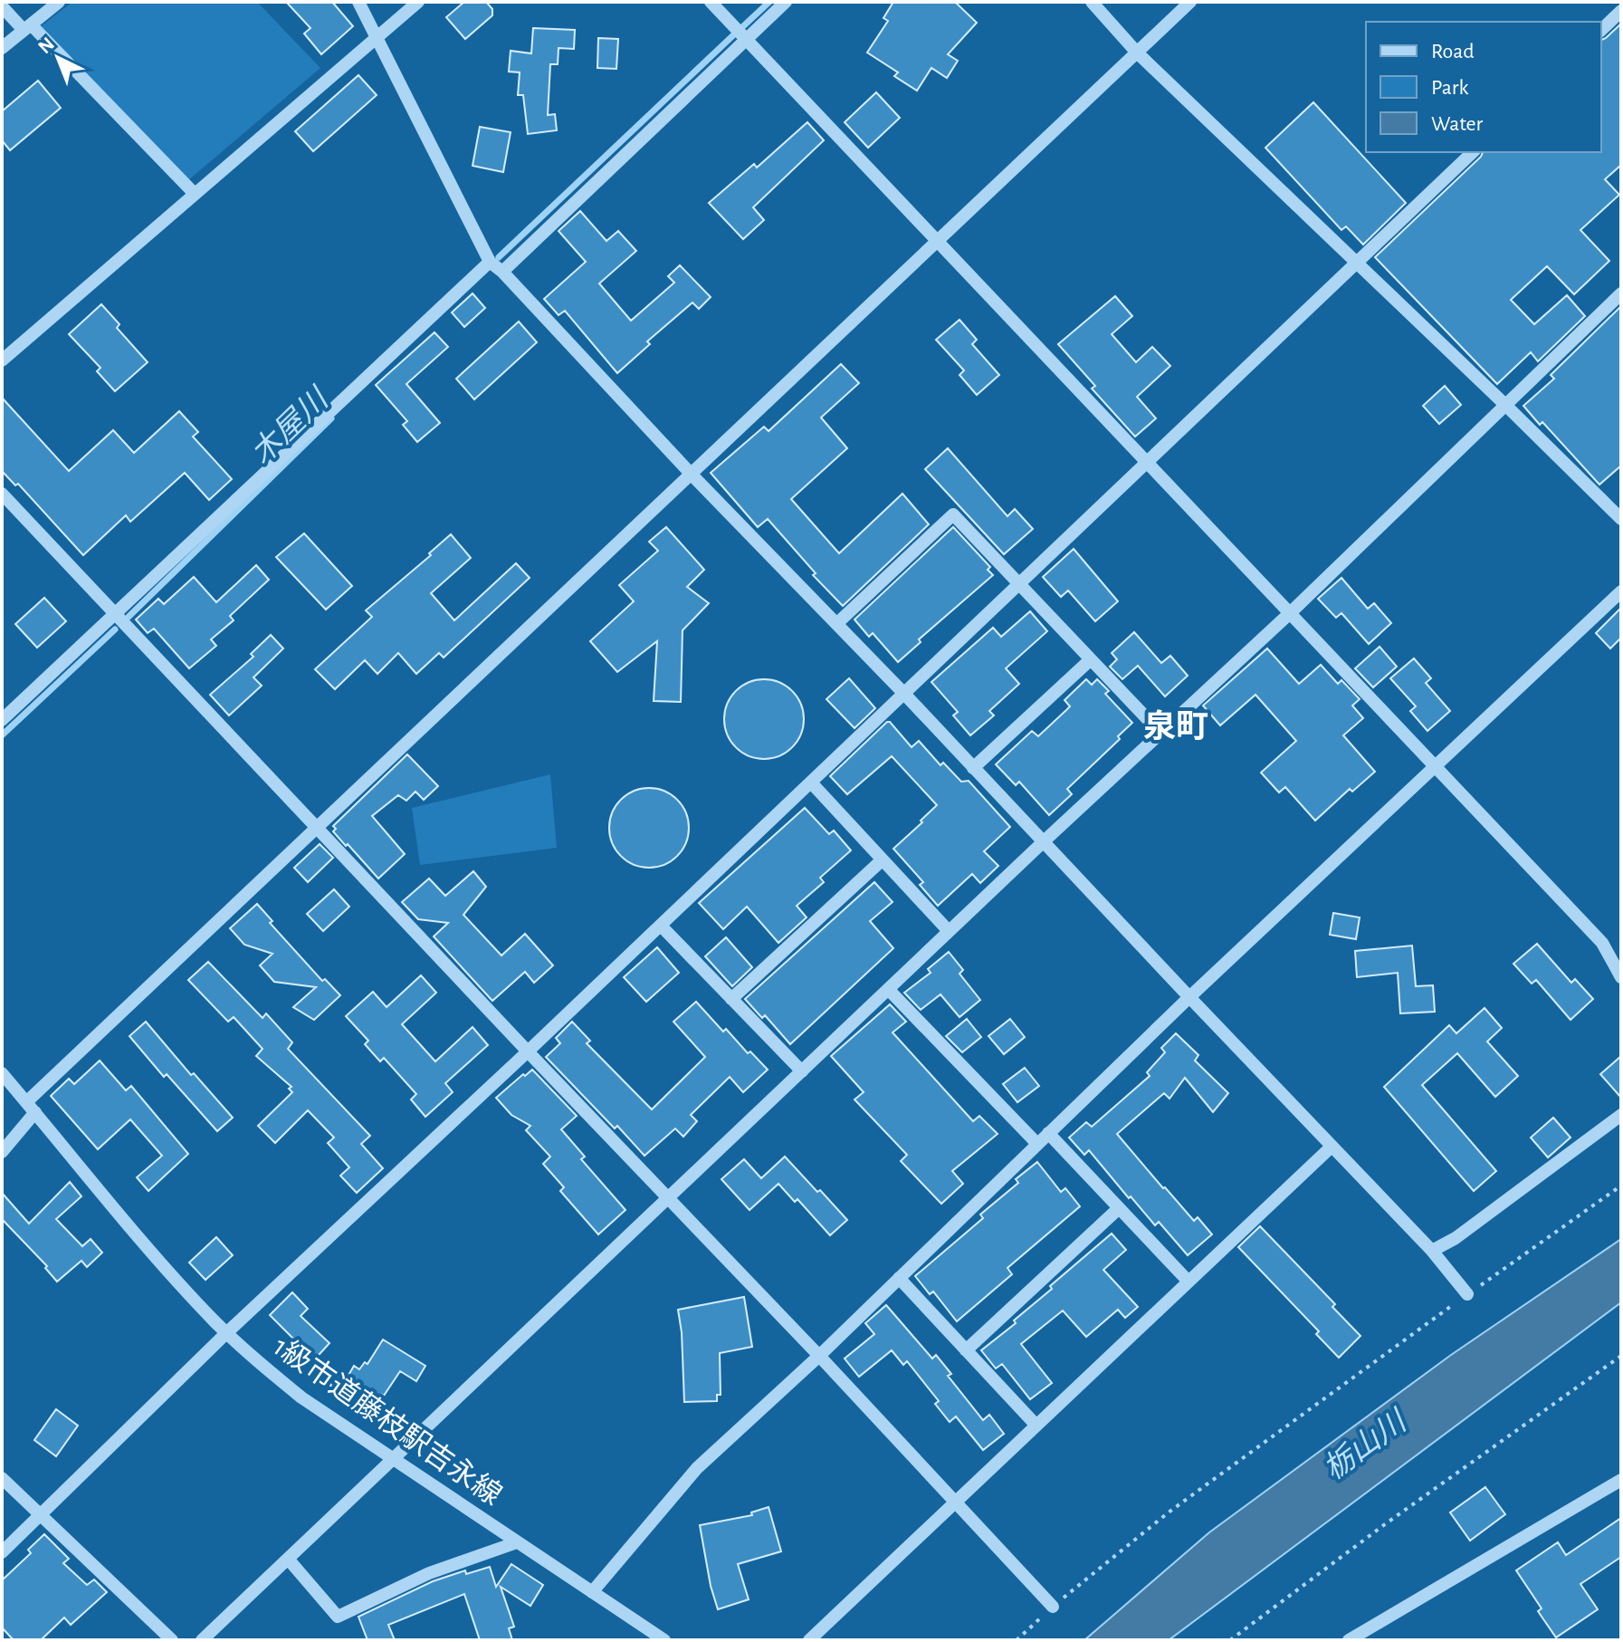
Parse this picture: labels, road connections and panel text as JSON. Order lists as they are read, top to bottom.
{
  "streets": {
    "street": ["1級市道藤枝駅吉永線"]
  },
  "districts": ["泉町"],
  "water": ["木屋川", "栃山川"],
  "legend": ["Road", "Park", "Water"],
  "north": "top left"
}
